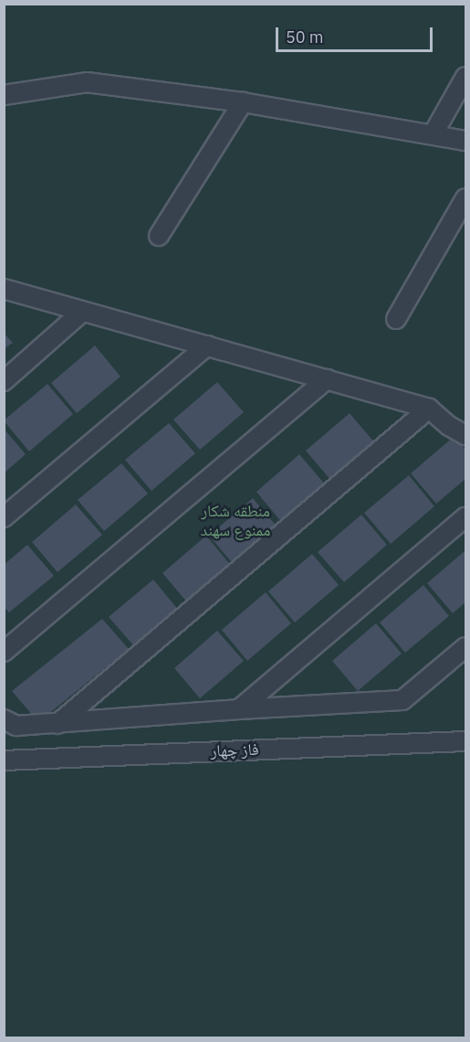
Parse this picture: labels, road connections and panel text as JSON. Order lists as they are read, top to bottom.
{
  "streets": {
    "street": ["فاز چهار"]
  },
  "parks": ["منطقه شکار ممنوع سهند"],
  "scale_bar": "50 m"
}
